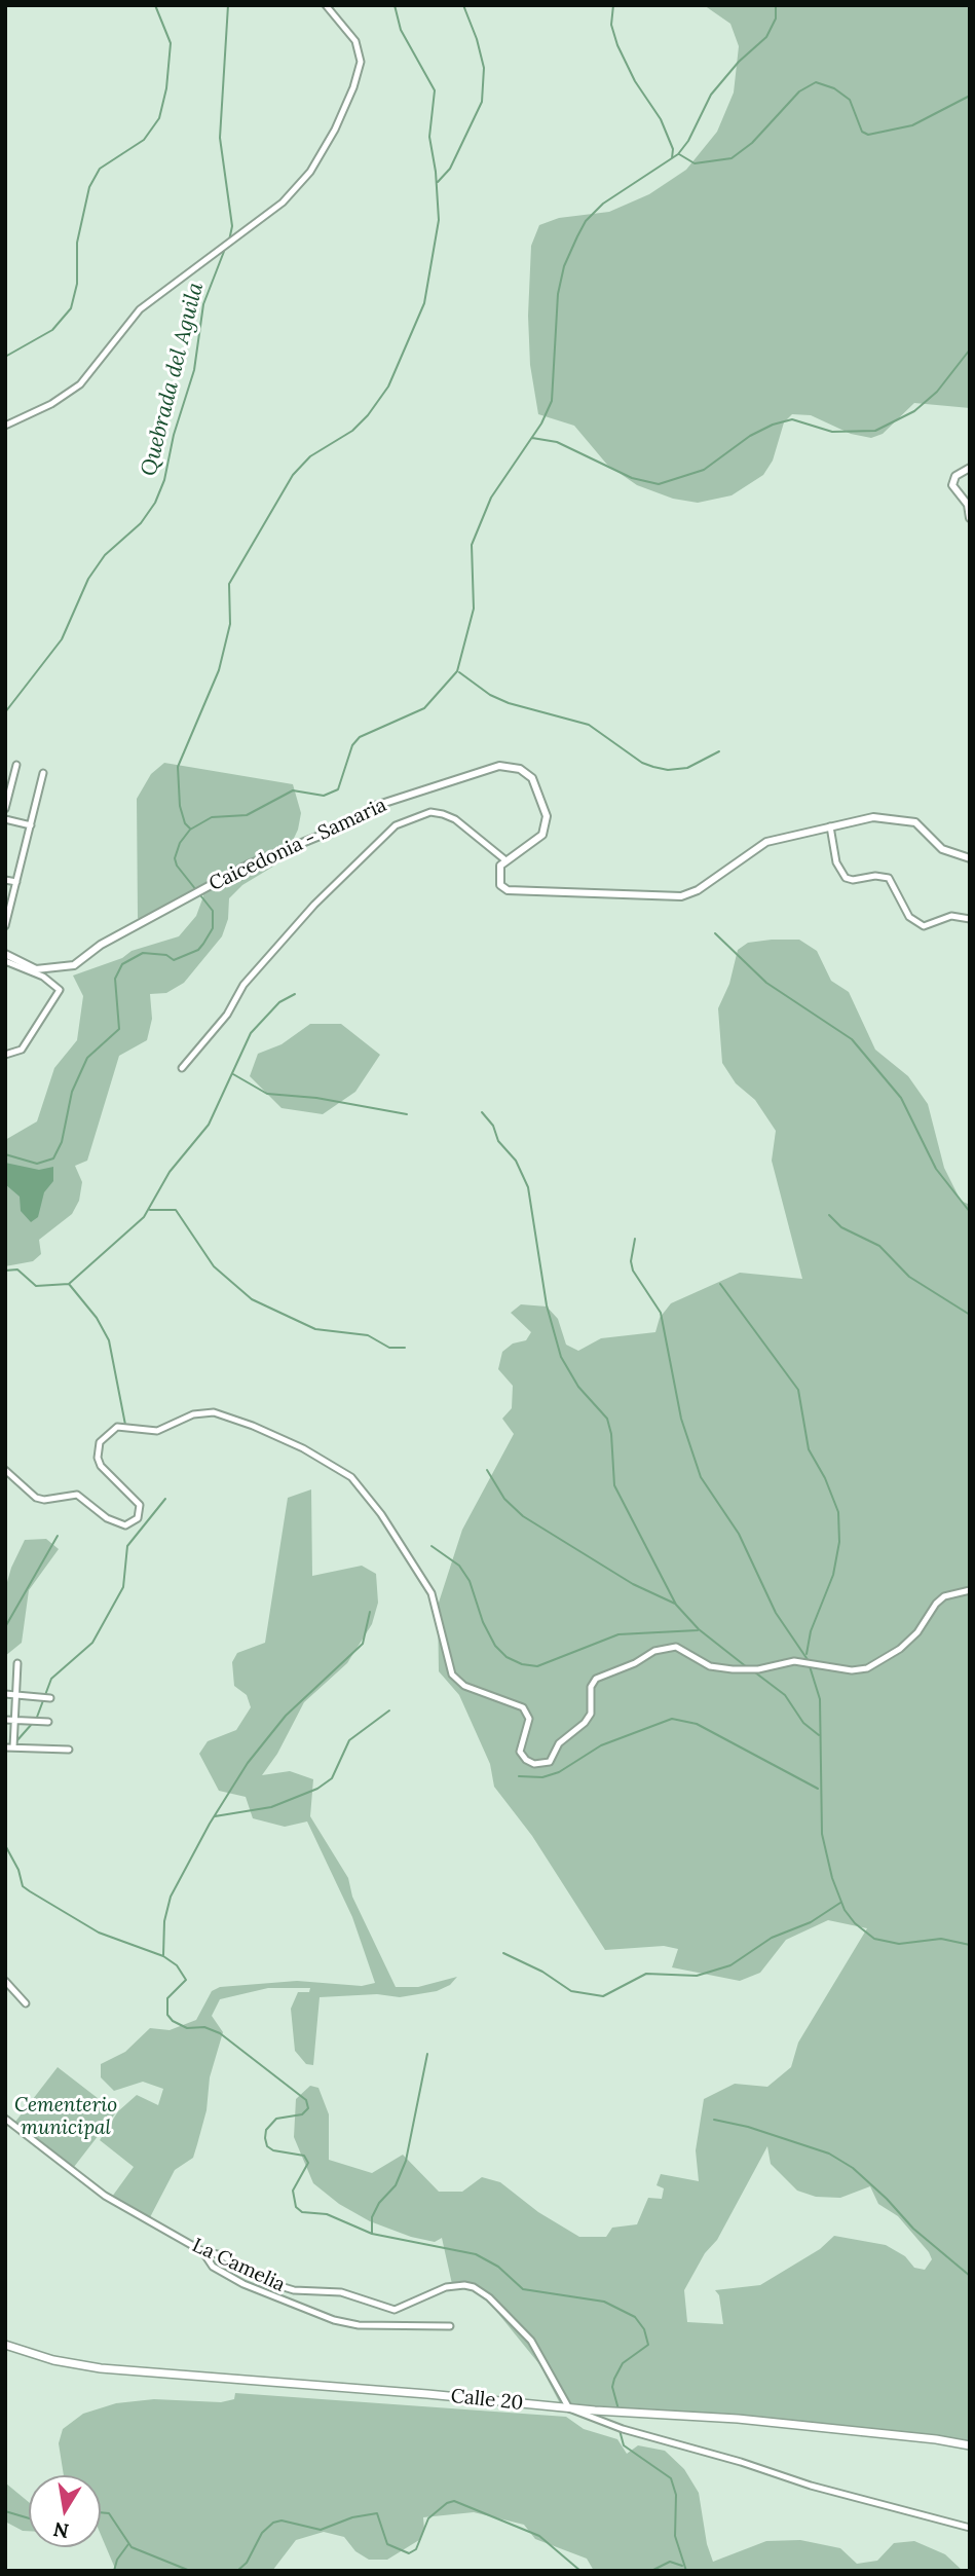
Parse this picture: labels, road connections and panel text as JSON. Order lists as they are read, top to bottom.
{
  "streets": {
    "main road": ["Calle 20"],
    "street": ["Caicedonia - Samaria", "La Camelia"]
  },
  "crossings": [
    ["La Camelia", "Calle 20"]
  ],
  "water": ["Quebrada del Aguila"],
  "parks": ["Cementerio municipal"],
  "north": "bottom"
}
